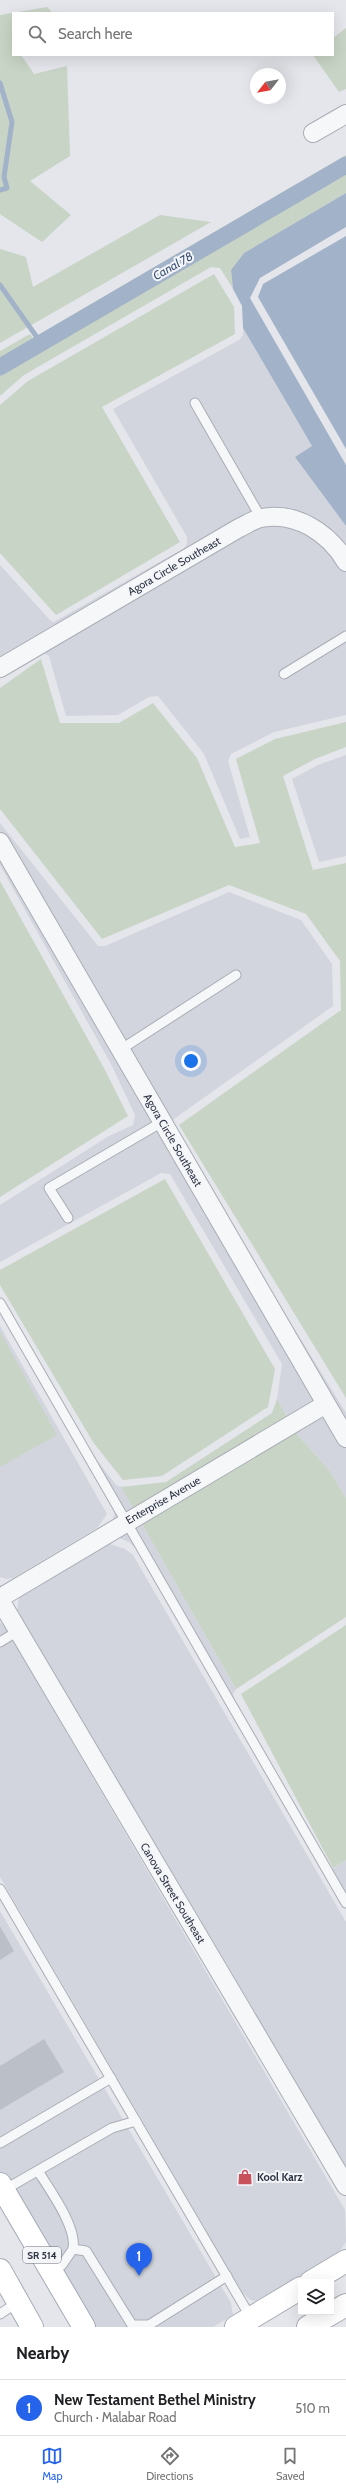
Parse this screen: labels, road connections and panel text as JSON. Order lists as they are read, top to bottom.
{
  "streets": {
    "main road": ["SR 514"],
    "street": ["Agora Circle Southeast", "Enterprise Avenue", "Canova Street Southeast"]
  },
  "crossings": [
    ["Agora Circle Southeast", "Enterprise Avenue"],
    ["Enterprise Avenue", "Canova Street Southeast"]
  ],
  "water": ["Canal 78"],
  "places": {
    "shop": ["Kool Karz"]
  },
  "north": "bottom left",
  "page": {
    "search": "Search here",
    "pins": "1",
    "heading": "Nearby",
    "list": [
      {
        "mark": "1",
        "name": "New Testament Bethel Ministry",
        "note": "Church · Malabar Road",
        "value": "510 m"
      }
    ],
    "nav": ["Map", "Directions", "Saved"]
  }
}
